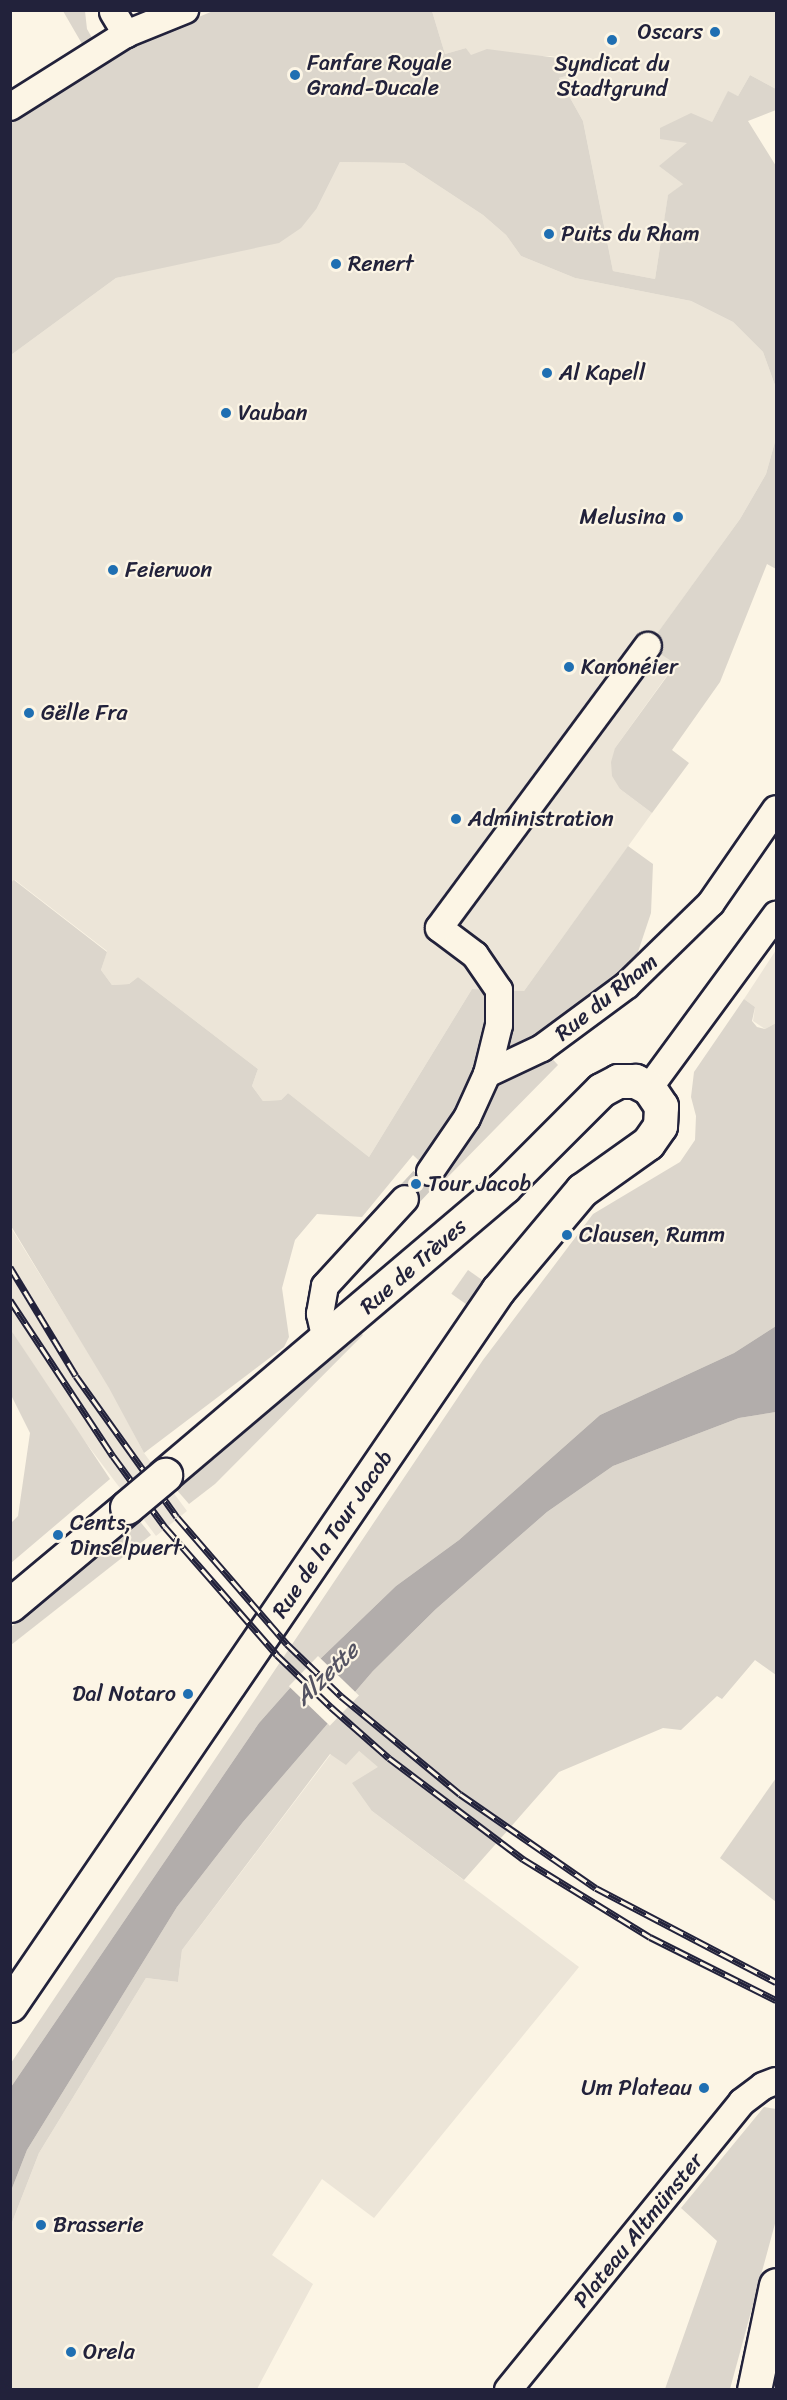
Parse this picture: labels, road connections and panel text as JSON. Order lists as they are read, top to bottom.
{
  "streets": {
    "main road": ["Rue de Trèves", "Rue de la Tour Jacob"],
    "street": ["Rue du Rham", "Plateau Altmünster"]
  },
  "crossings": [
    ["Rue de Trèves", "Rue de la Tour Jacob"]
  ],
  "water": ["Alzette"],
  "places": [
    "Oscars",
    "Syndicat du Stadtgrund",
    "Fanfare Royale Grand-Ducale",
    "Puits du Rham",
    "Renert",
    "Al Kapell",
    "Vauban",
    "Melusina",
    "Feierwon",
    "Kanonéier",
    "Gëlle Fra",
    "Administration",
    "Tour Jacob",
    "Clausen, Rumm",
    "Cents, Dinselpuert",
    "Dal Notaro",
    "Um Plateau",
    "Brasserie",
    "Orela"
  ]
}
